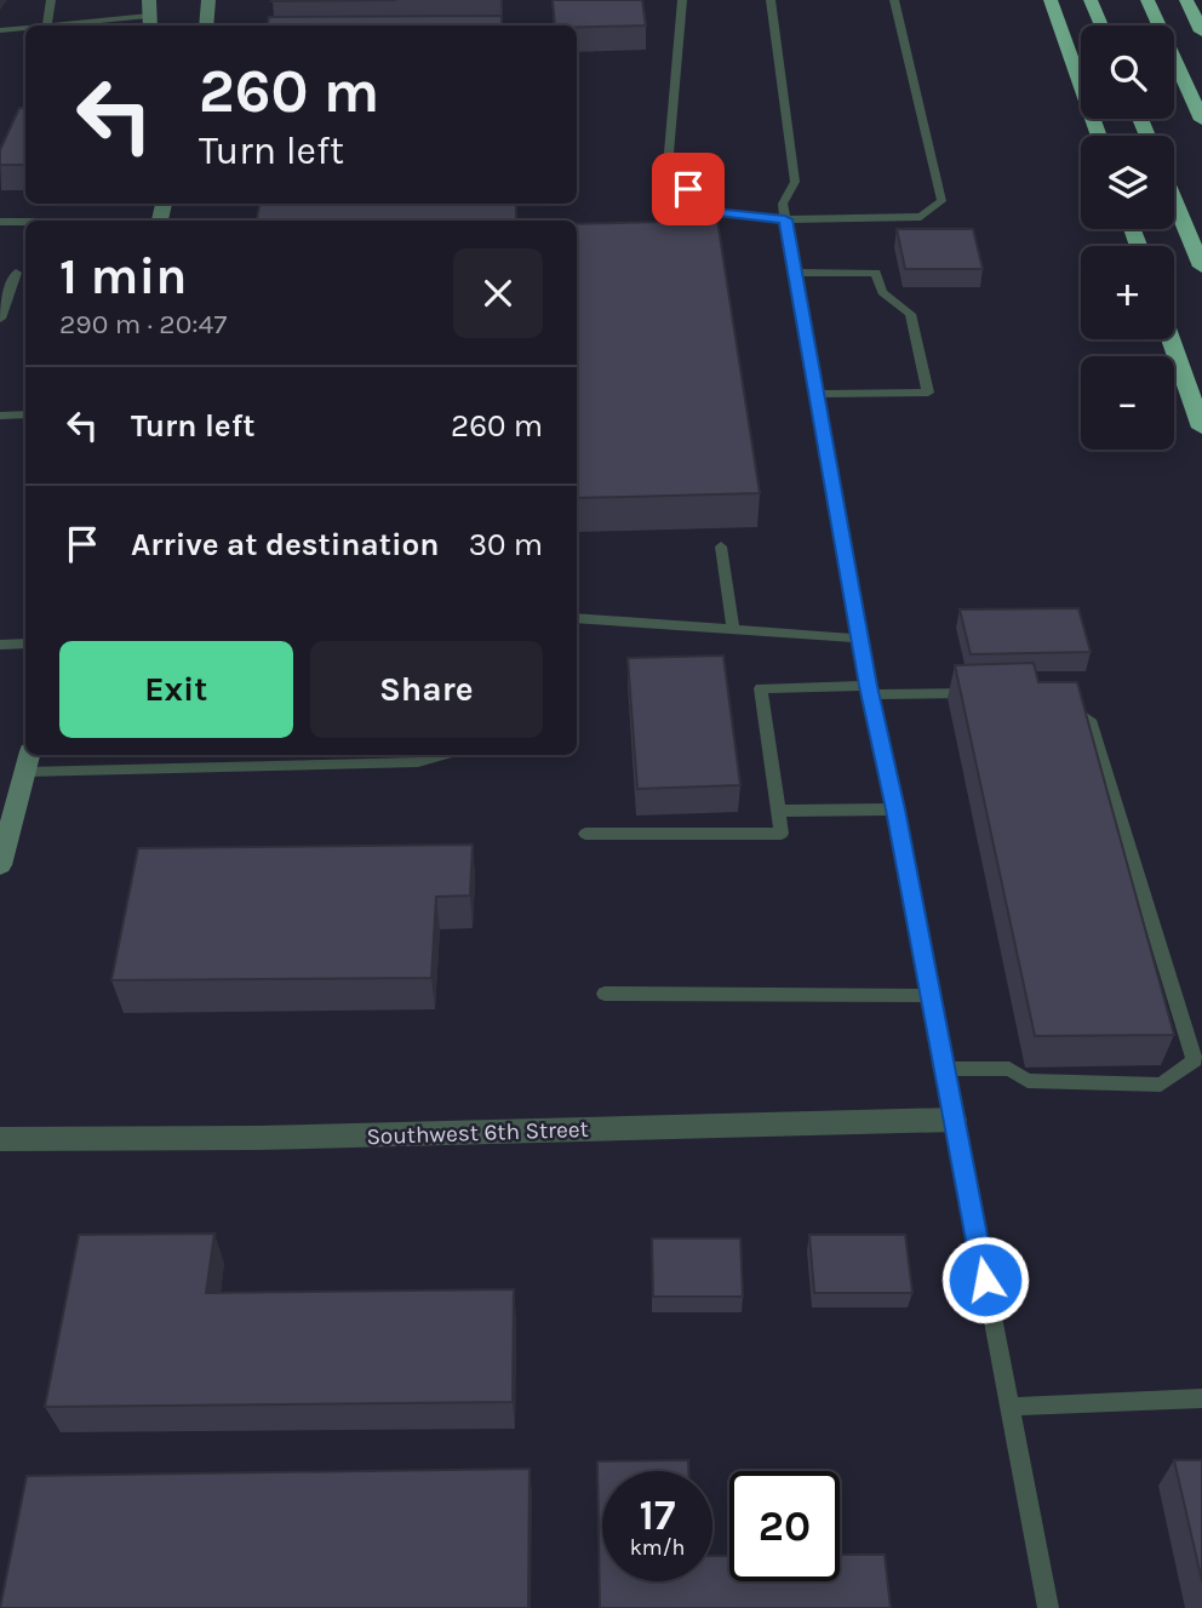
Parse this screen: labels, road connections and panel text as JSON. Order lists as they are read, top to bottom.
{
  "streets": {
    "street": ["Southwest 6th Street"]
  },
  "page": {
    "map_buttons": ["+", "−"],
    "turn": ["260 m", "Turn left"],
    "heading": ["1 min", "290 m · 20:47"],
    "list": [
      {
        "name": "Turn left",
        "value": "260 m"
      },
      {
        "name": "Arrive at destination",
        "value": "30 m"
      }
    ],
    "buttons": ["Exit", "Share"],
    "speed": "17 km/h",
    "limit": "20"
  }
}
